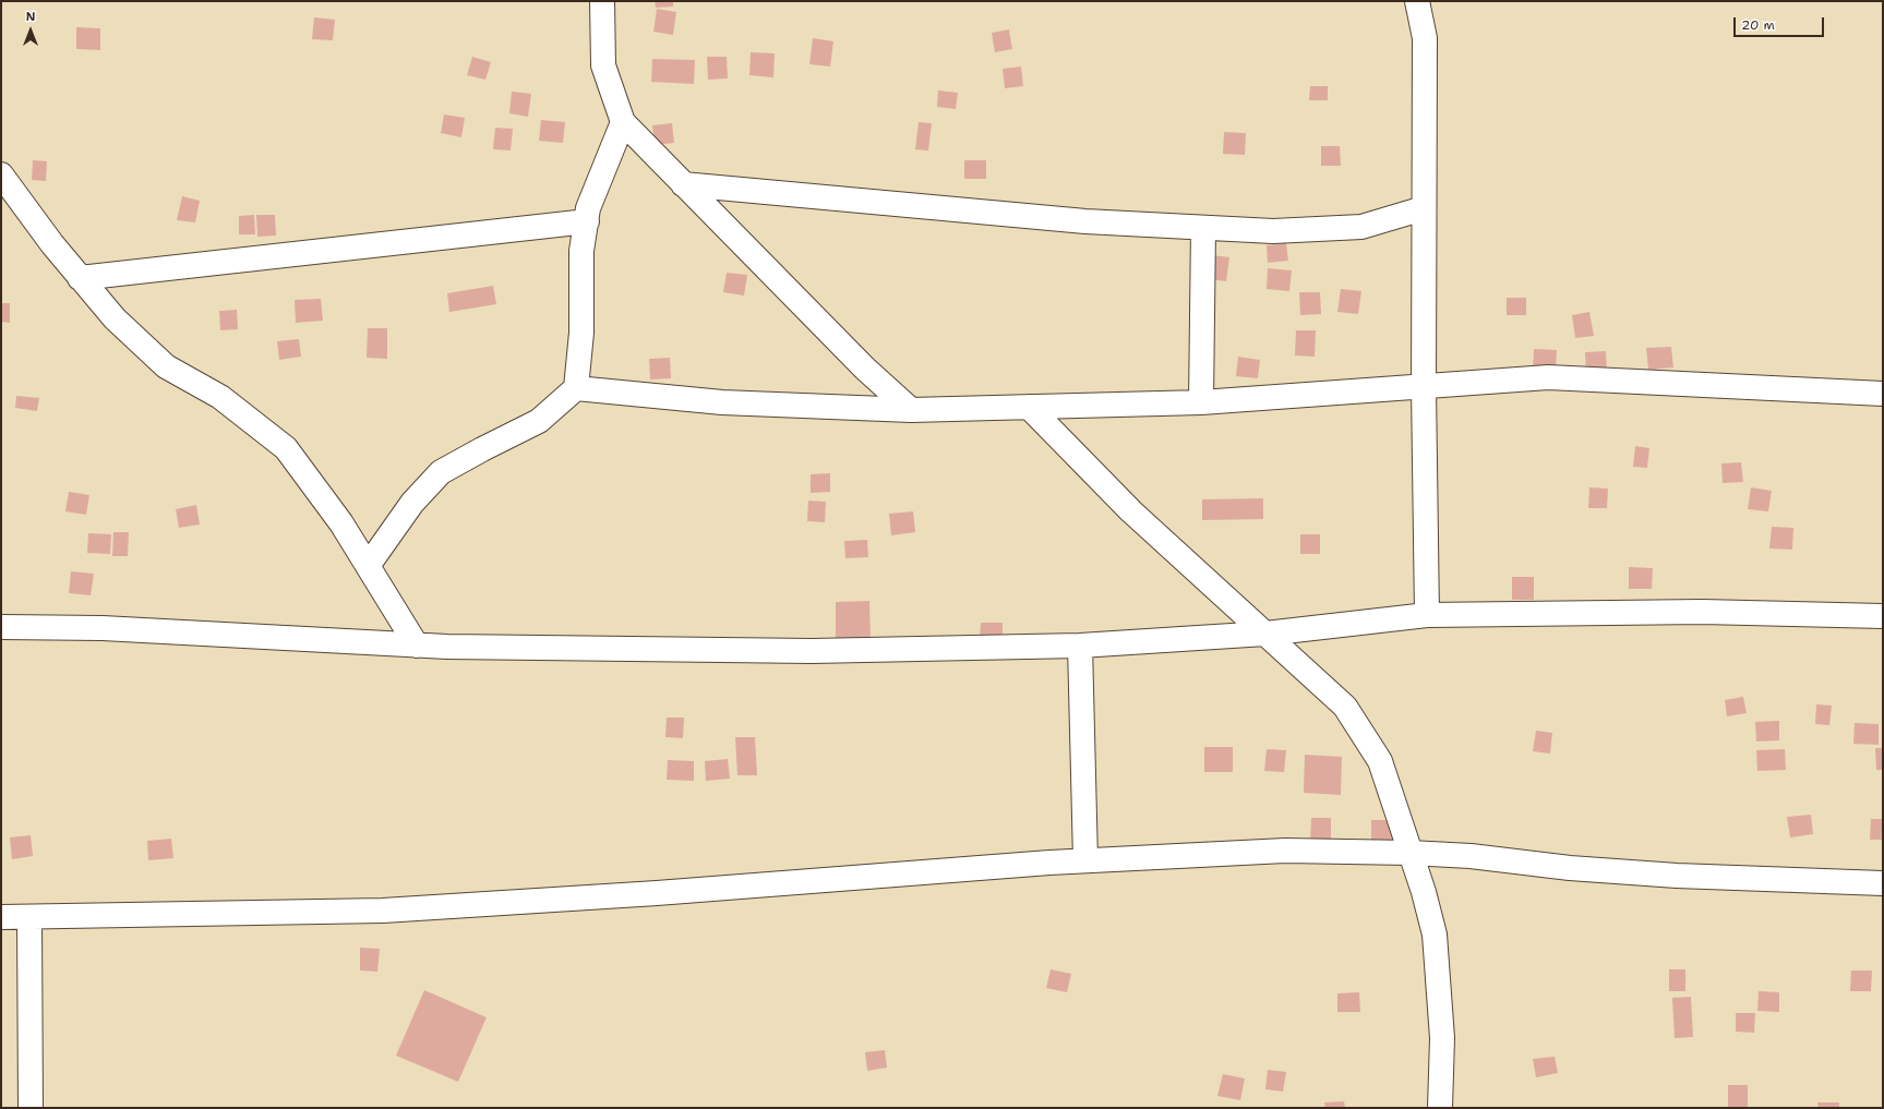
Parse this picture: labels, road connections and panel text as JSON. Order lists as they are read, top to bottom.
{
  "scale_bar": "20 m",
  "north": "top"
}
